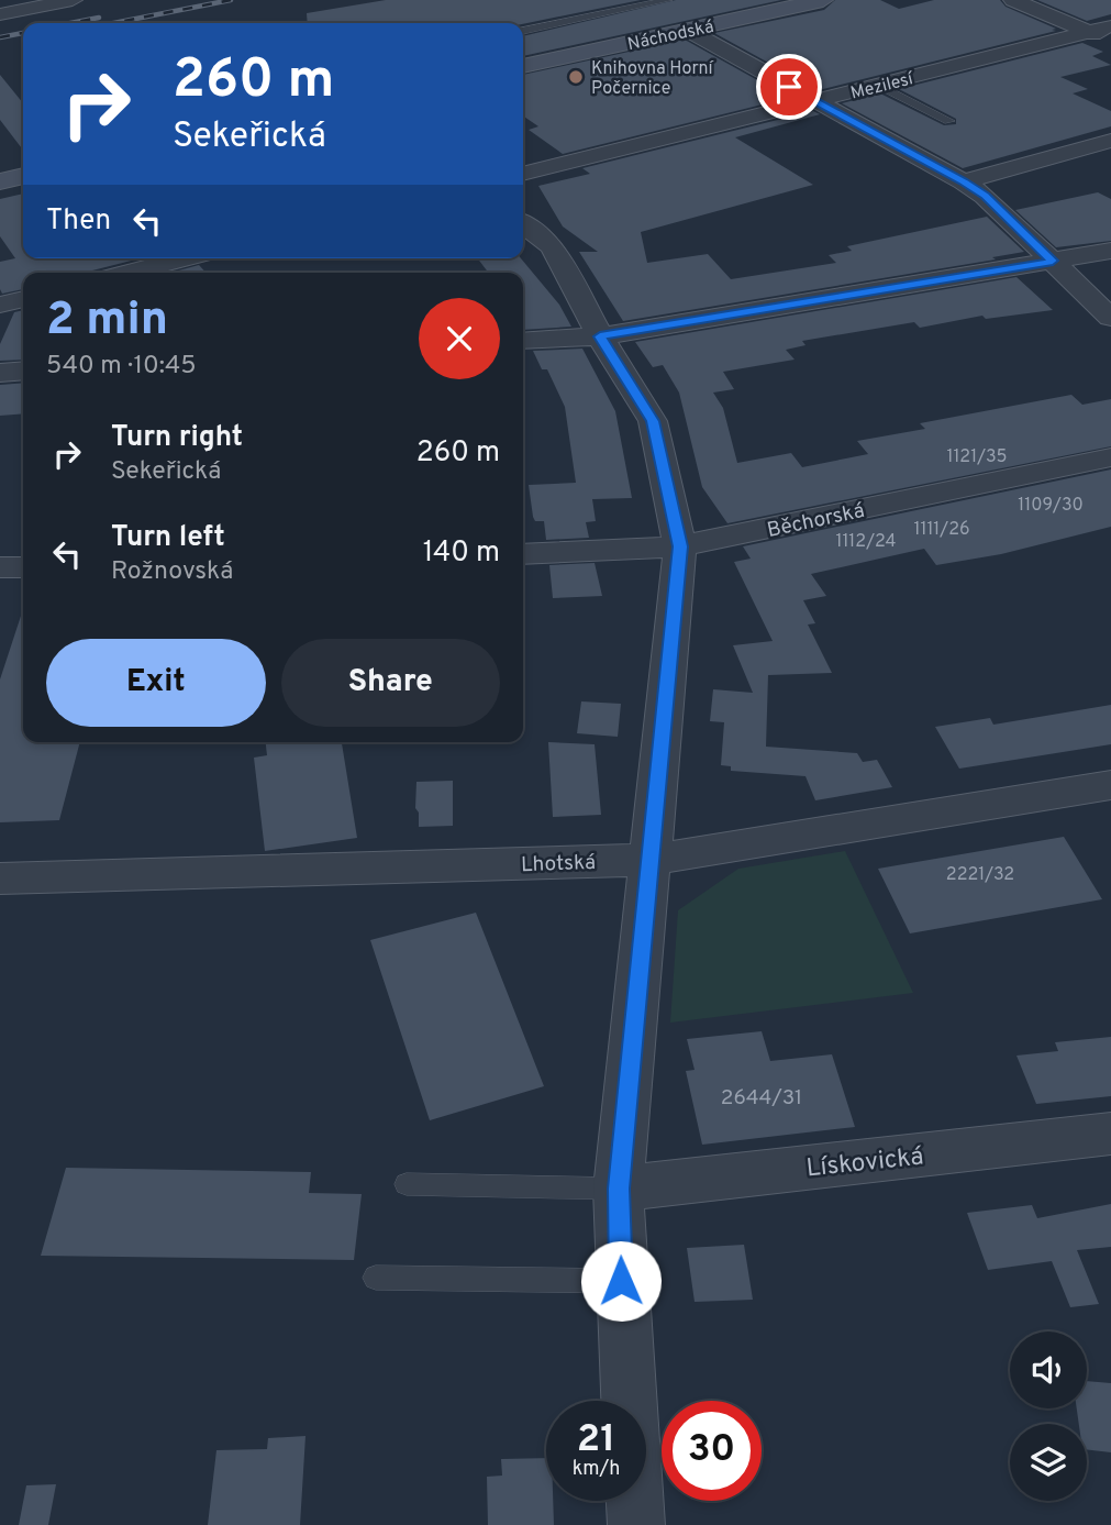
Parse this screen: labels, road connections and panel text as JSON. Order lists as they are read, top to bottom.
{
  "streets": {
    "main road": ["Náchodská"],
    "street": [
      "Mezilesí",
      "Běchorská",
      "Lhotská",
      "Lískovická"
    ]
  },
  "places": ["Knihovna Horní Počernice"],
  "house_numbers": [
    "1121/35",
    "1109/30",
    "1111/26",
    "1112/24",
    "2221/32",
    "2644/31"
  ],
  "page": {
    "turn": ["260 m", "Sekeřická"],
    "then": "Then",
    "heading": ["2 min", "540 m · 10:45"],
    "list": [
      {
        "name": "Turn right",
        "note": "Sekeřická",
        "value": "260 m"
      },
      {
        "name": "Turn left",
        "note": "Rožnovská",
        "value": "140 m"
      }
    ],
    "buttons": ["Exit", "Share"],
    "speed": "21 km/h",
    "limit": "30"
  }
}
